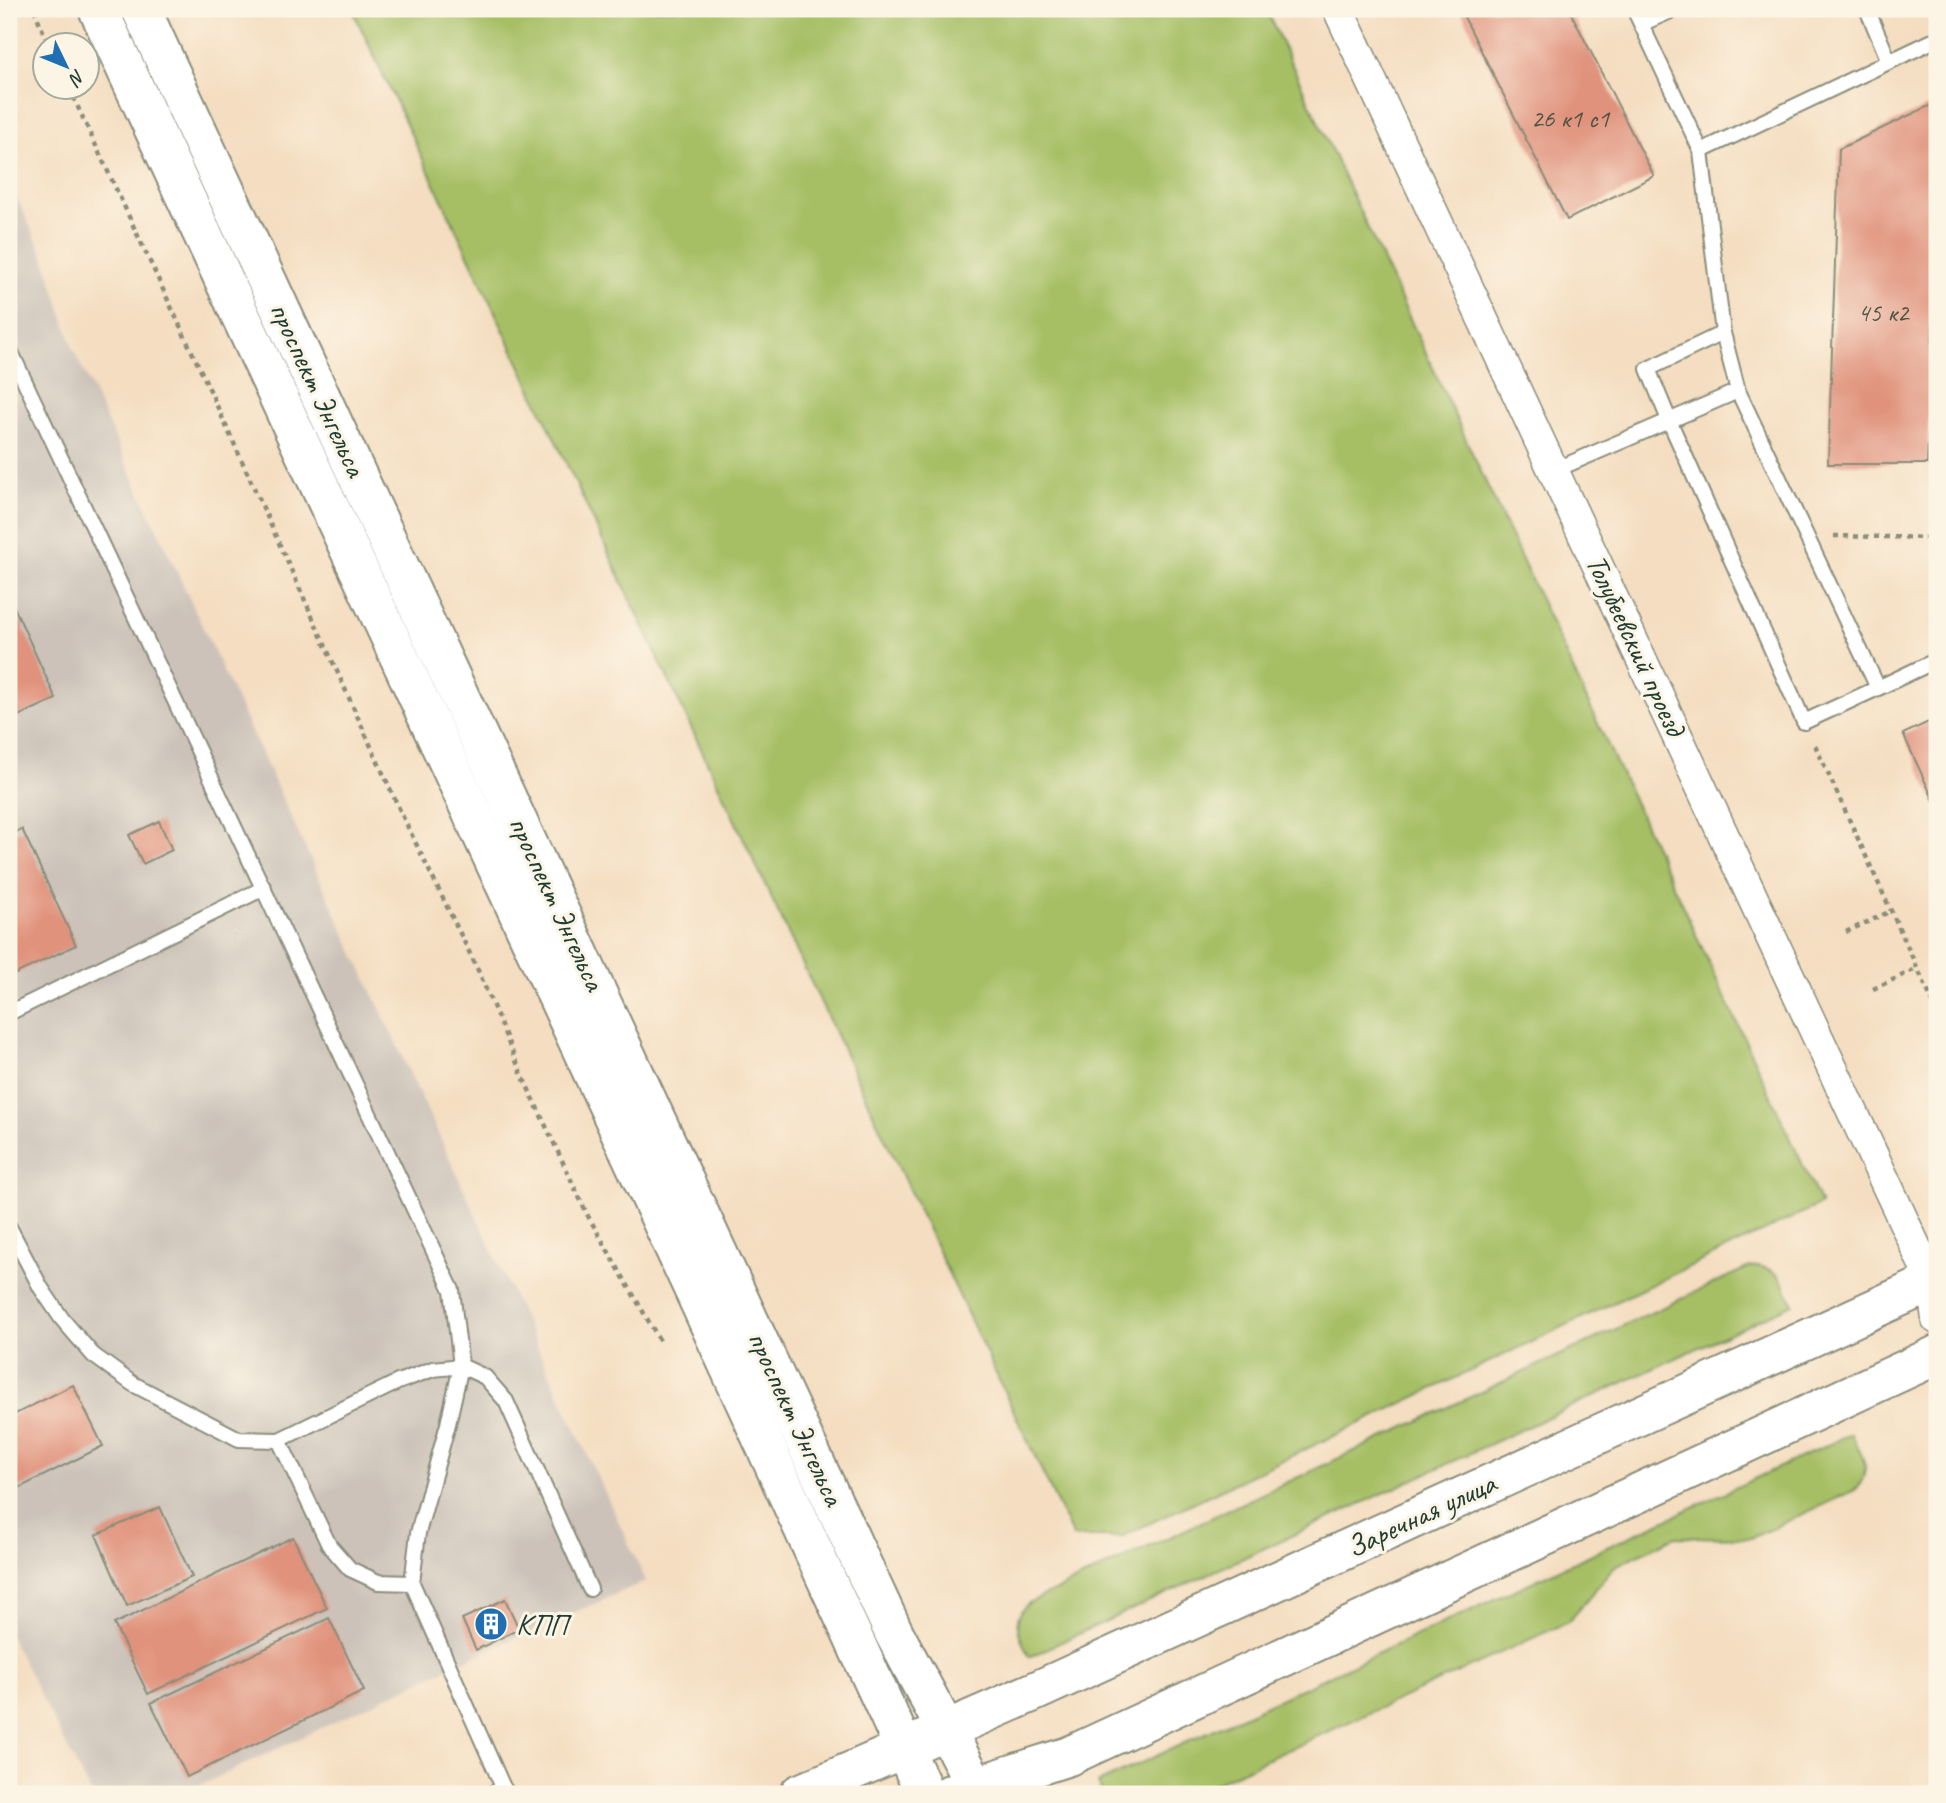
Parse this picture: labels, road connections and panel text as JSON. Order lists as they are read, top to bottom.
{
  "streets": {
    "main road": ["проспект Энгельса", "Заречная улица"],
    "street": ["Толубеевский проезд"]
  },
  "crossings": [
    ["проспект Энгельса", "Заречная улица"],
    ["Толубеевский проезд", "Заречная улица"]
  ],
  "places": {
    "building": ["КПП"]
  },
  "house_numbers": ["26 к1 с1", "45 к2"],
  "north": "bottom right"
}
